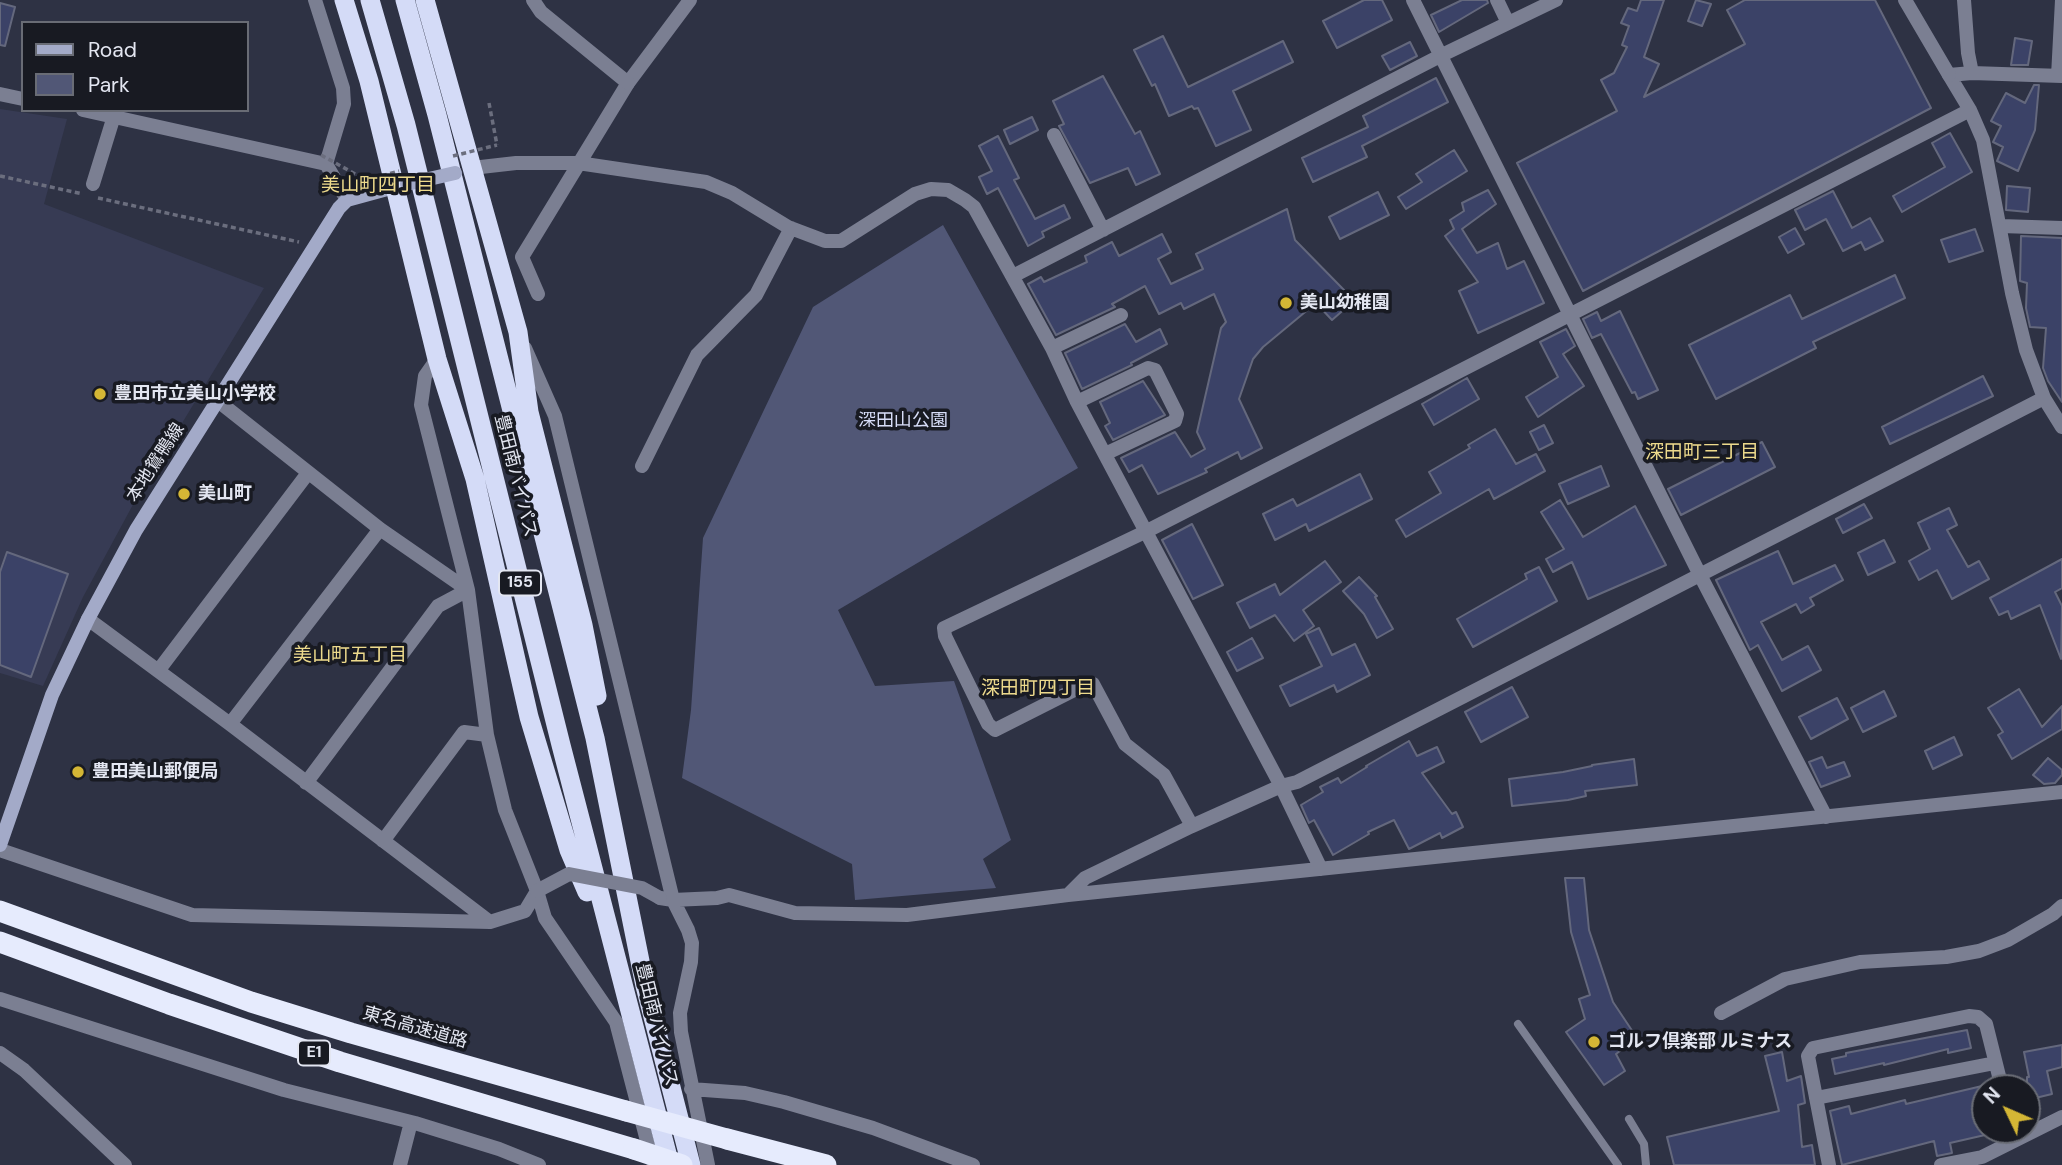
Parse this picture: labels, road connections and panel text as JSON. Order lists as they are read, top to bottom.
{
  "streets": {
    "highway": [
      "豊田南バイパス",
      "155",
      "東名高速道路",
      "E1"
    ],
    "main road": ["本地鴛鴨線"]
  },
  "crossings": [
    ["豊田南バイパス", "155"]
  ],
  "districts": [
    "美山町四丁目",
    "深田町三丁目",
    "美山町五丁目",
    "深田町四丁目"
  ],
  "parks": ["深田山公園"],
  "places": [
    "美山幼稚園",
    "豊田市立美山小学校",
    "美山町",
    "豊田美山郵便局",
    "ゴルフ倶楽部 ルミナス"
  ],
  "legend": ["Road", "Park"],
  "north": "top left"
}
